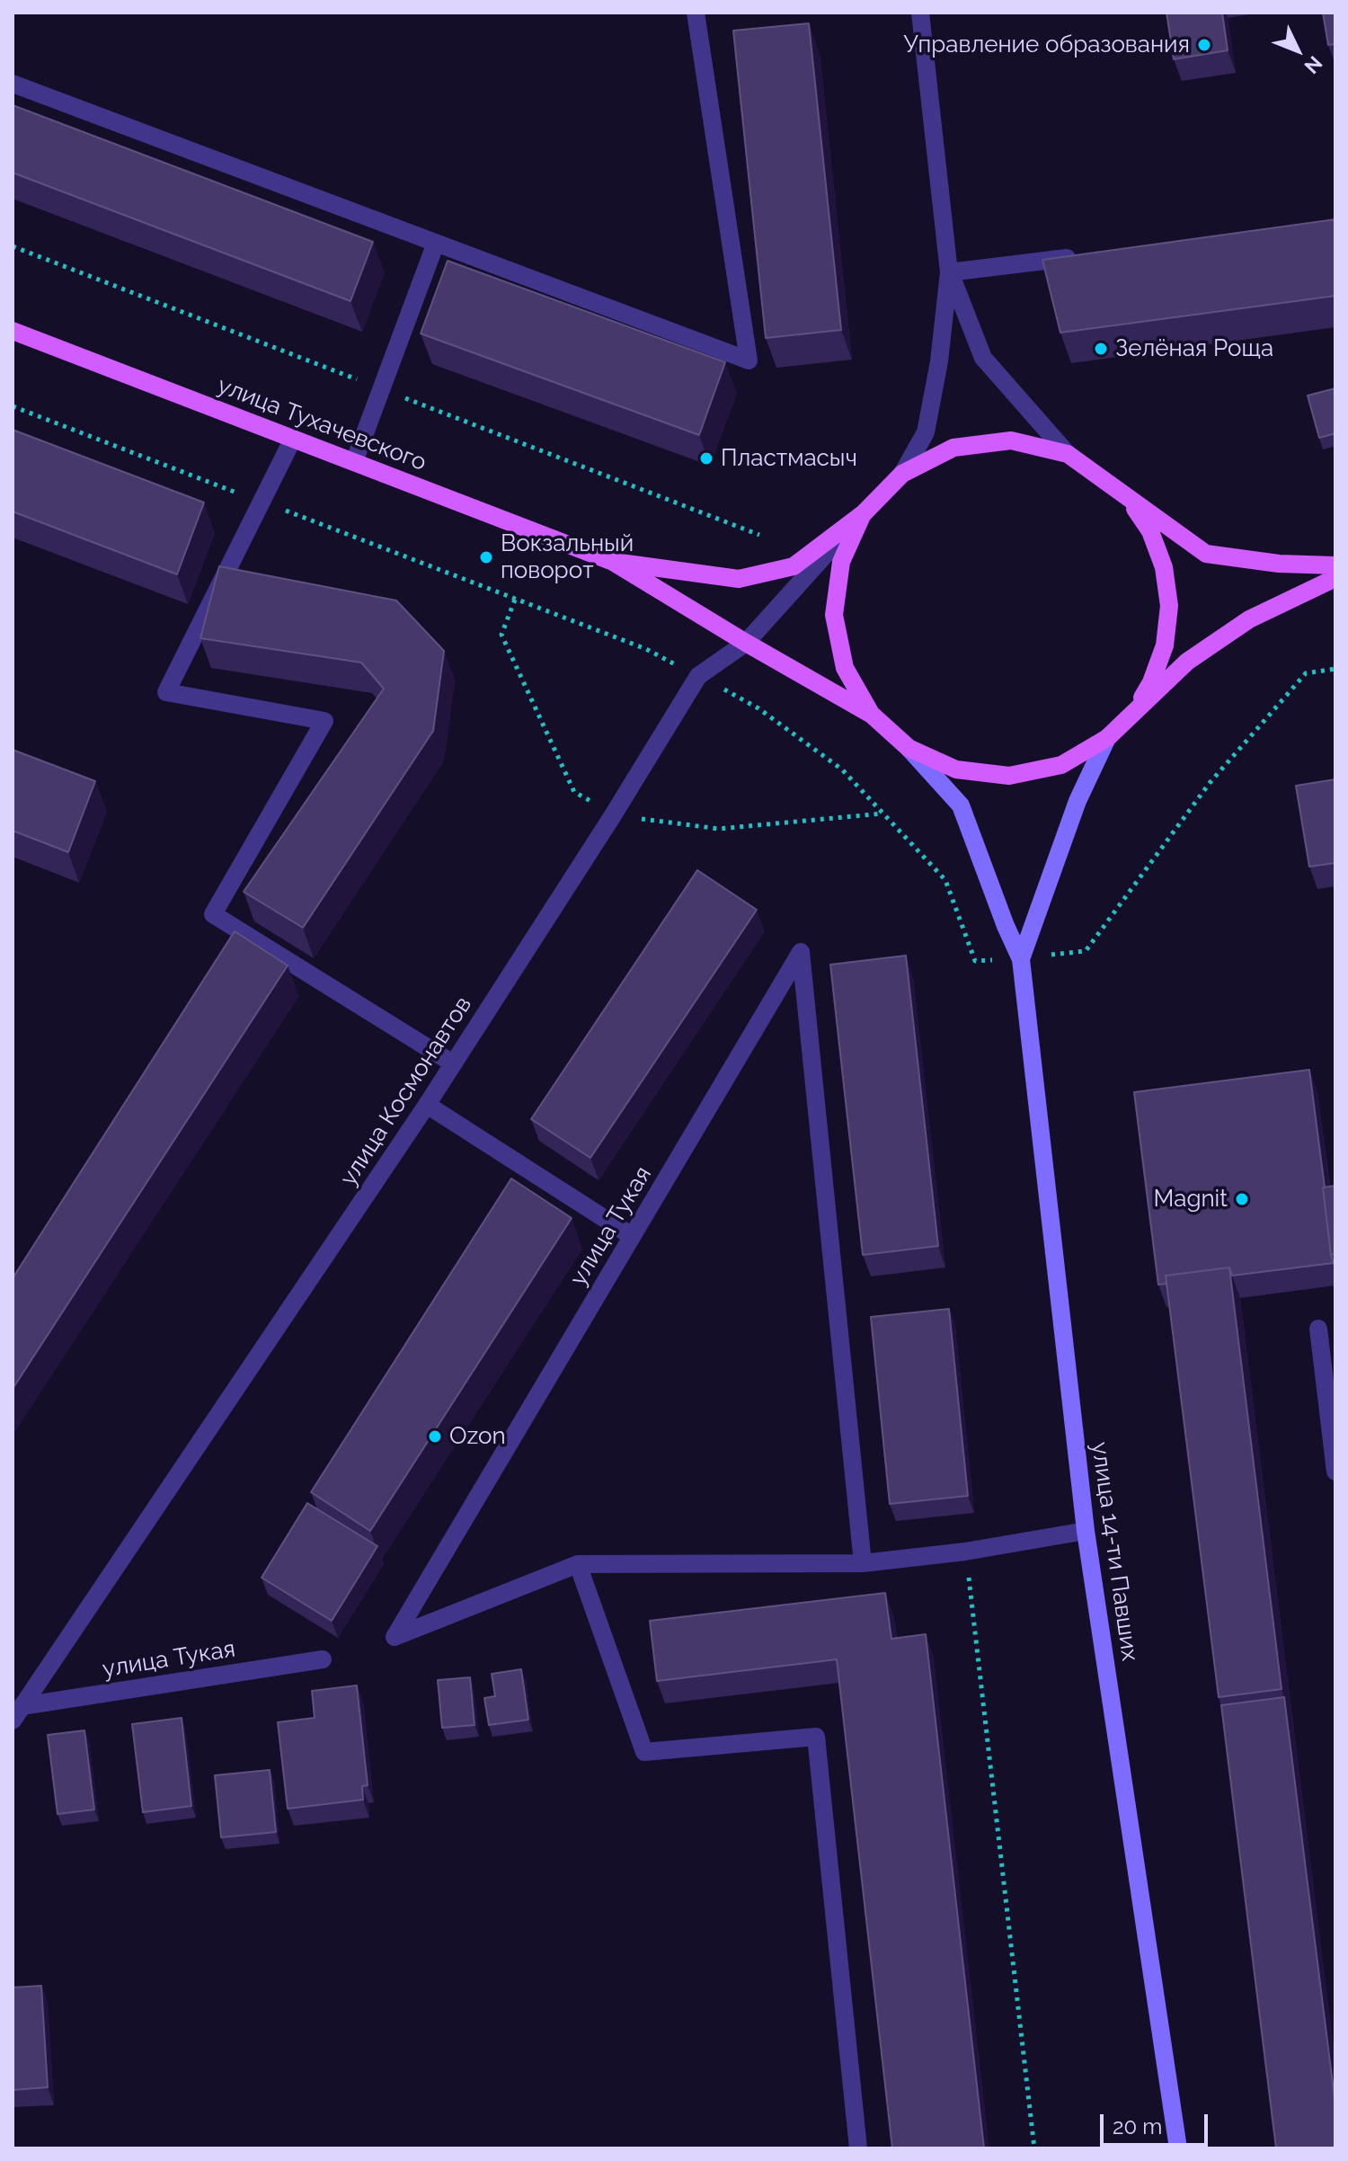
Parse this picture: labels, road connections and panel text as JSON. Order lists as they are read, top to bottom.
{
  "streets": {
    "main road": ["улица Тухачевского"],
    "street": ["улица Космонавтов", "улица Тукая", "улица 14-ти Павших"]
  },
  "crossings": [
    ["улица Космонавтов", "улица Тукая"],
    ["улица Тукая", "улица 14-ти Павших"]
  ],
  "places": [
    "Управление образования",
    "Зелёная Роща",
    "Пластмасыч",
    "Вокзальный поворот",
    "Magnit",
    "Ozon"
  ],
  "scale_bar": "20 m",
  "north": "bottom right"
}
